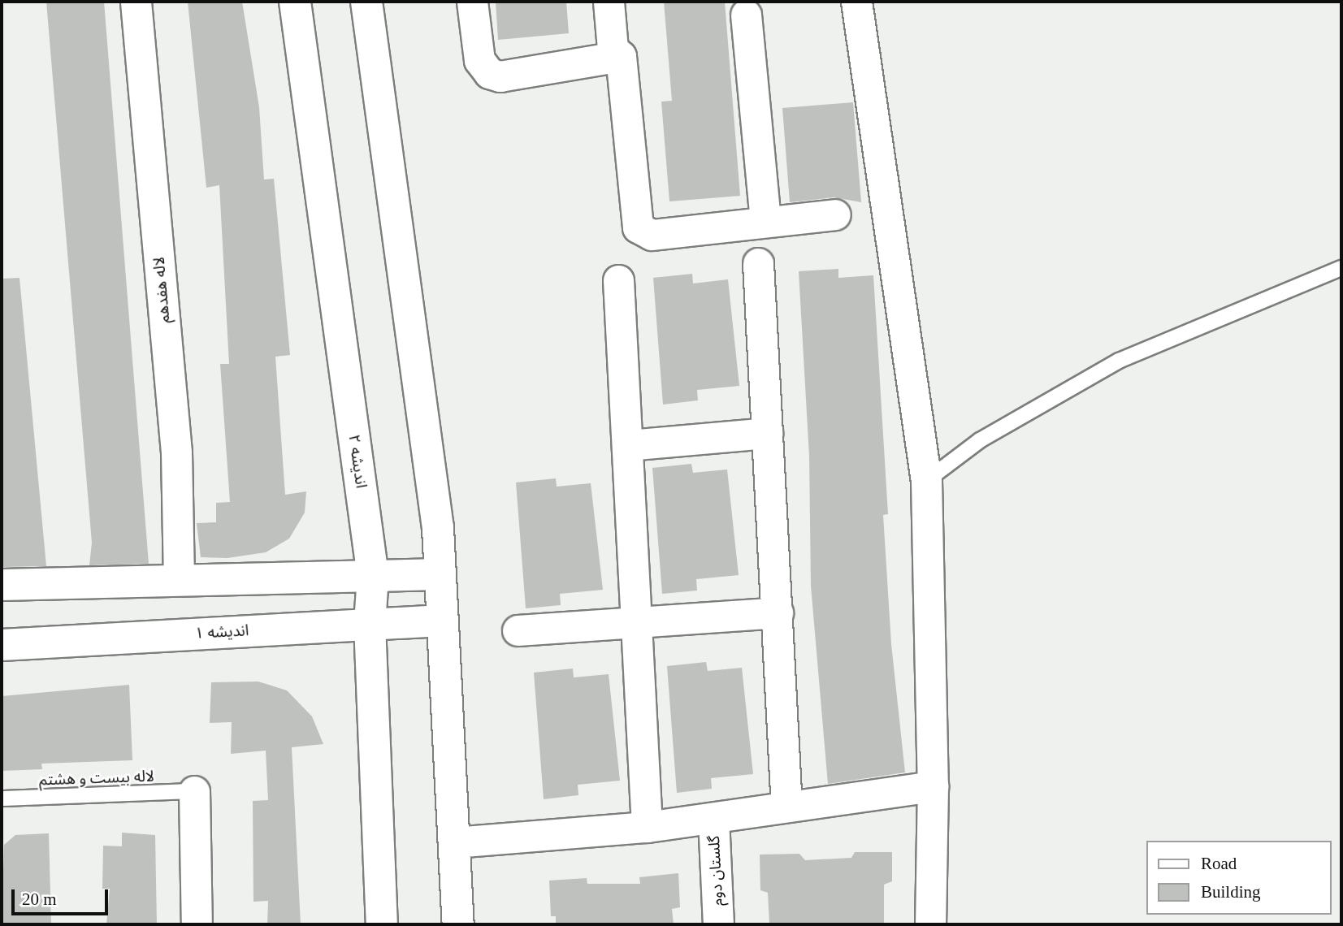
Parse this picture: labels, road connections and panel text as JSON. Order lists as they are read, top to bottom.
{
  "streets": {
    "street": [
      "لاله هفدهم",
      "اندیشه ۲",
      "اندیشه ۱",
      "گلستان دوم"
    ],
    "lane": ["لاله بیست و هشتم"]
  },
  "crossings": [
    ["اندیشه ۲", "اندیشه ۱"]
  ],
  "legend": ["Road", "Building"],
  "scale_bar": "20 m"
}
